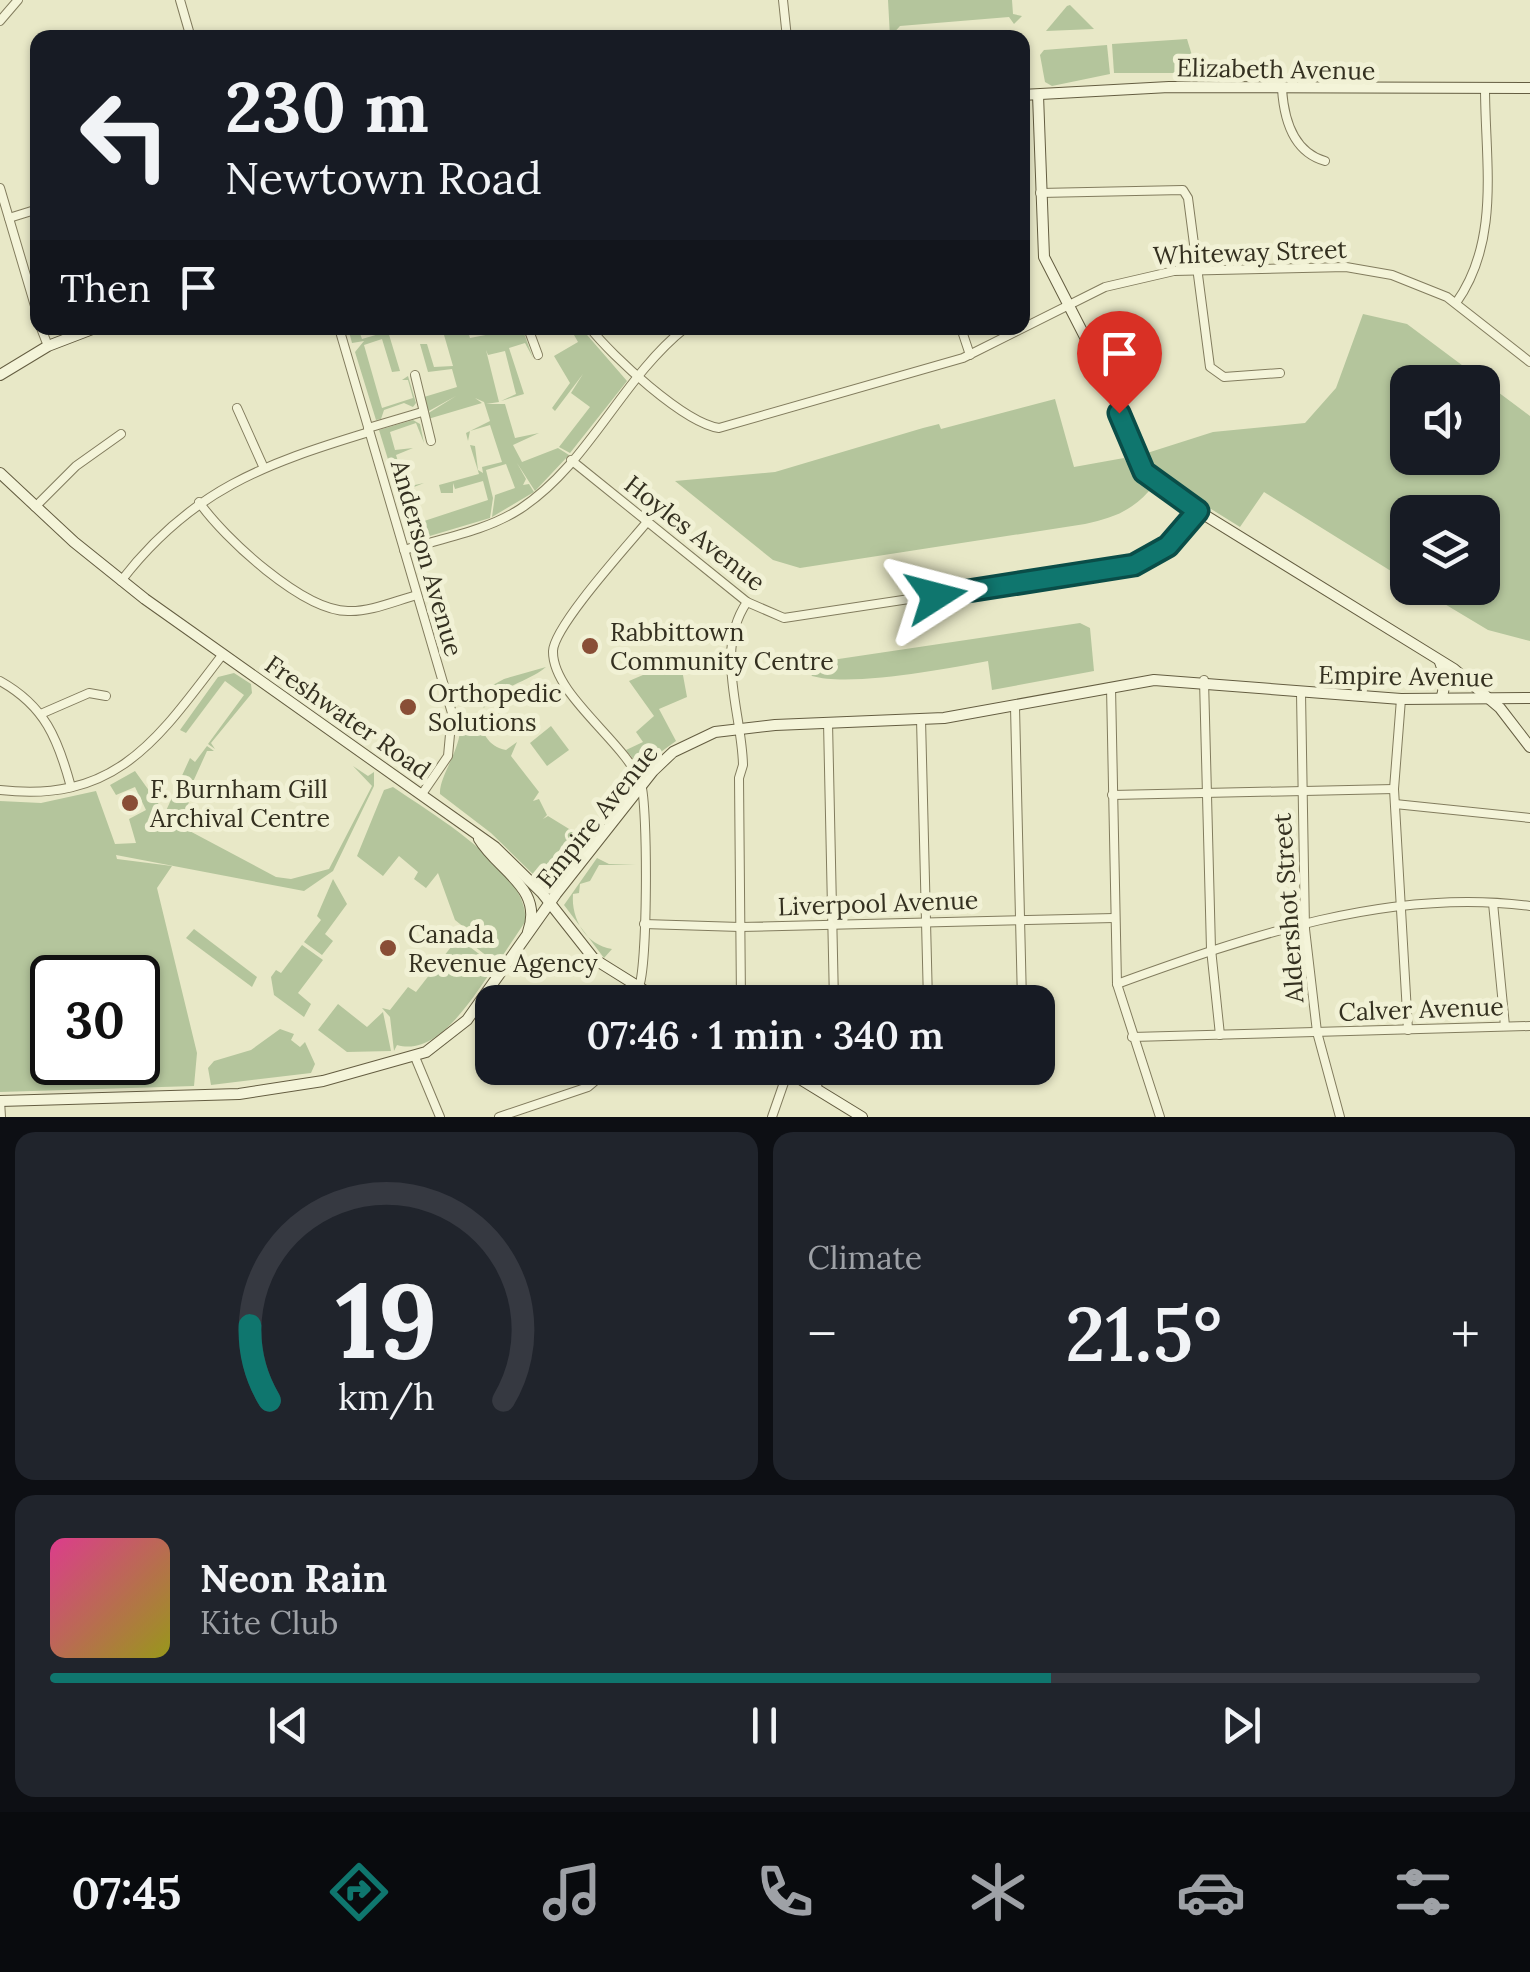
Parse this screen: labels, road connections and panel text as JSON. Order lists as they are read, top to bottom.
{
  "streets": {
    "main road": ["Elizabeth Avenue", "Empire Avenue", "Freshwater Road"],
    "street": [
      "Whiteway Street",
      "Hoyles Avenue",
      "Anderson Avenue",
      "Liverpool Avenue",
      "Aldershot Street",
      "Calver Avenue"
    ]
  },
  "crossings": [
    ["Anderson Avenue", "Freshwater Road"],
    ["Empire Avenue", "Freshwater Road"],
    ["Empire Avenue", "Aldershot Street"],
    ["Aldershot Street", "Calver Avenue"]
  ],
  "places": [
    "Rabbittown Community Centre",
    "Orthopedic Solutions",
    "F. Burnham Gill Archival Centre",
    "Canada Revenue Agency"
  ],
  "page": {
    "turn": ["230 m", "Newtown Road"],
    "then": "Then",
    "limit": "30",
    "trip": "07:46 · 1 min · 340 m",
    "tile": "Climate",
    "heat": ["−", "21.5°", "+"],
    "song": ["Neon Rain", "Kite Club"],
    "tabs": "07:45",
    "gauge": ["19", "km/h"]
  }
}
